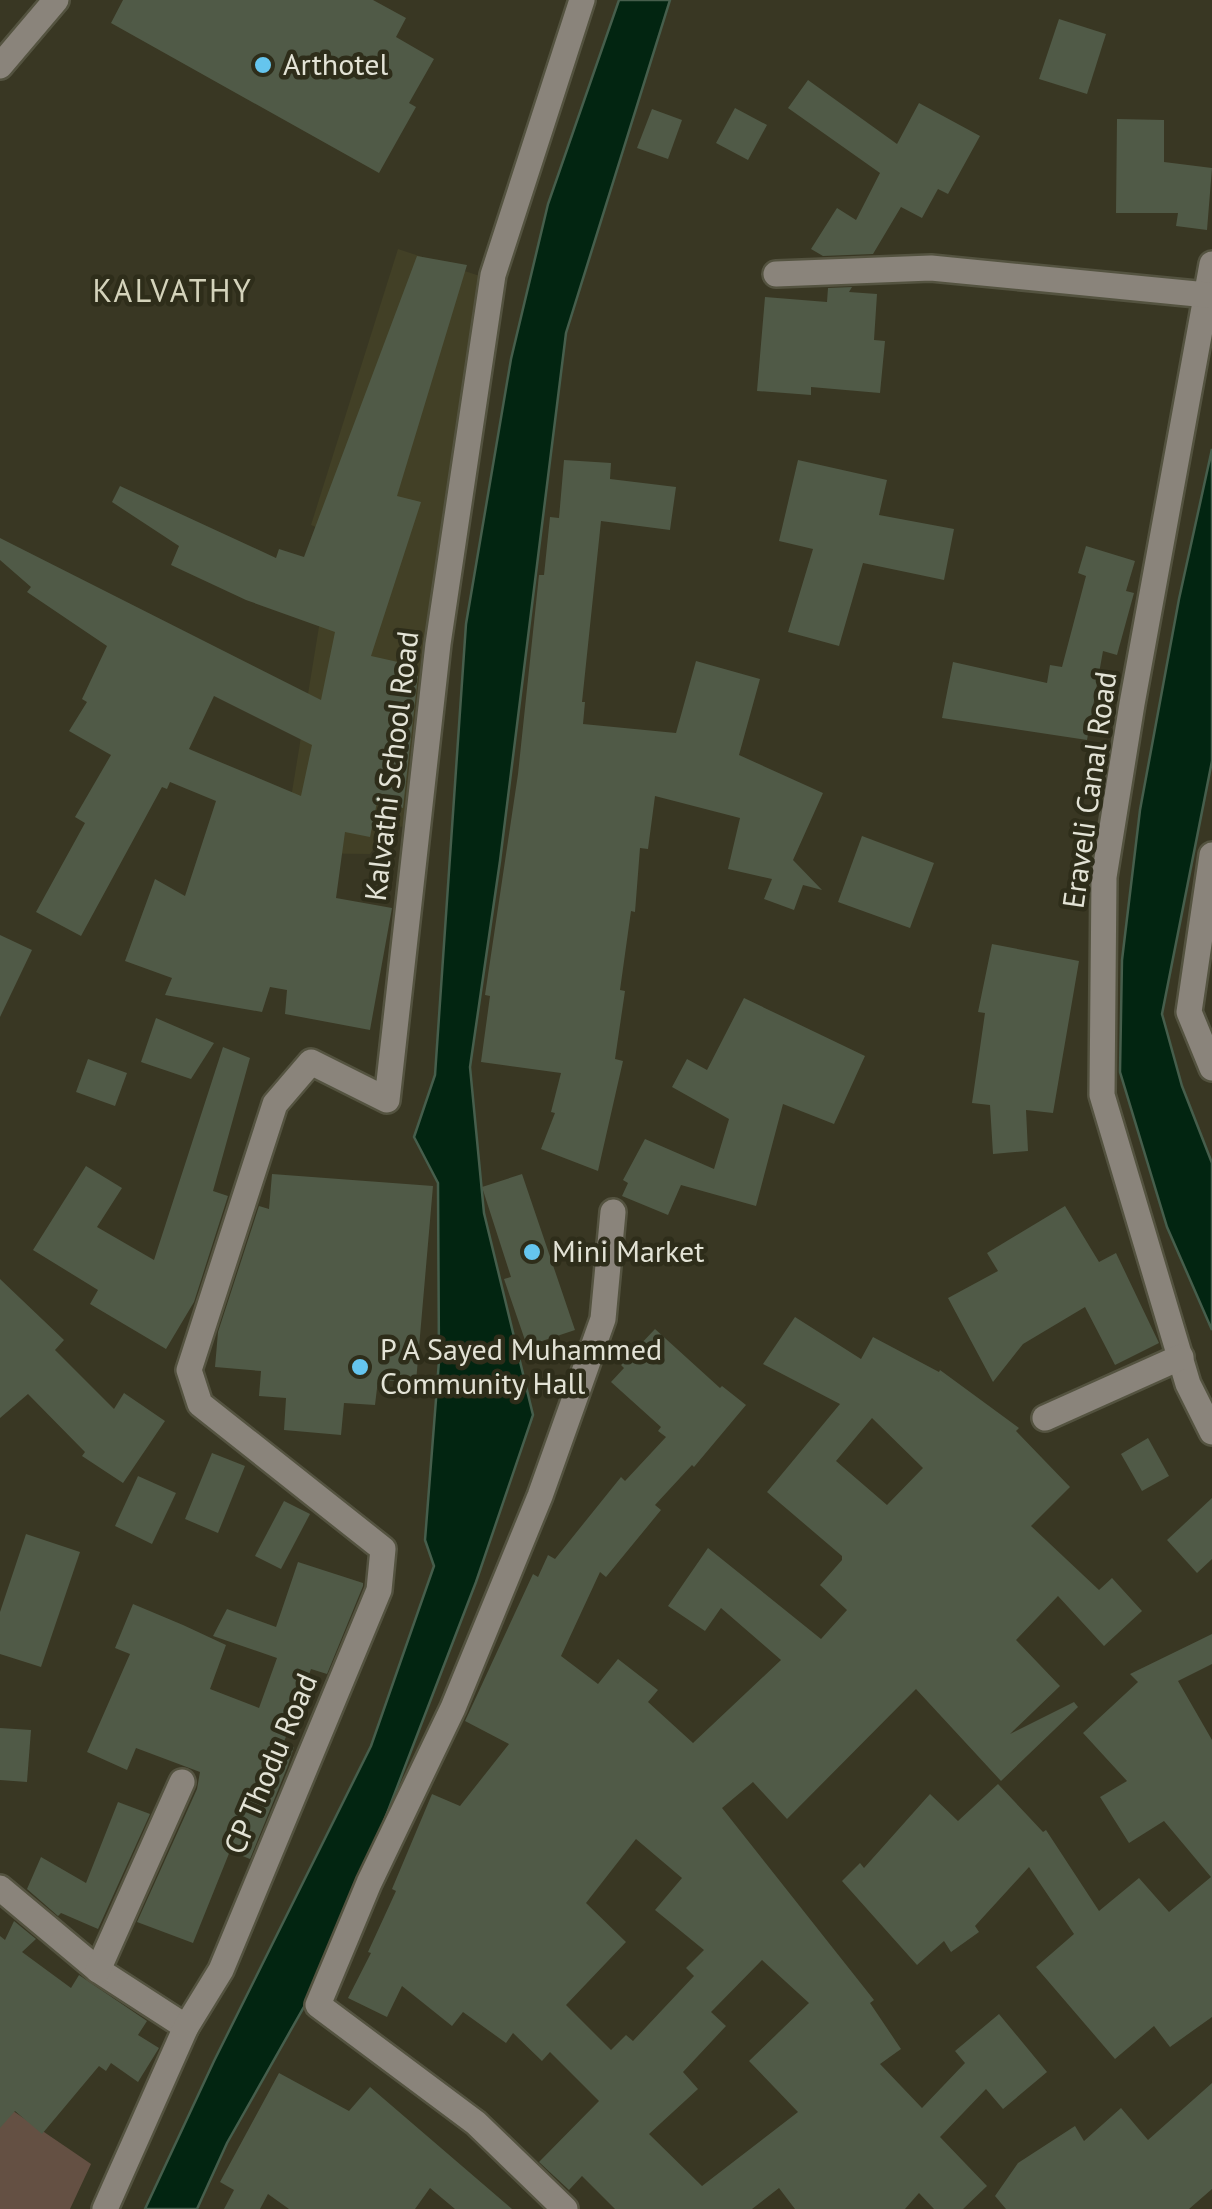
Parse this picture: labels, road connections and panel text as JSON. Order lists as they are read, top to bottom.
{
  "streets": {
    "street": ["Kalvathi School Road", "Eraveli Canal Road", "CP Thodu Road"]
  },
  "crossings": [
    ["Kalvathi School Road", "CP Thodu Road"]
  ],
  "districts": ["KALVATHY"],
  "places": ["Arthotel", "Mini Market", "P A Sayed Muhammed Community Hall"]
}
